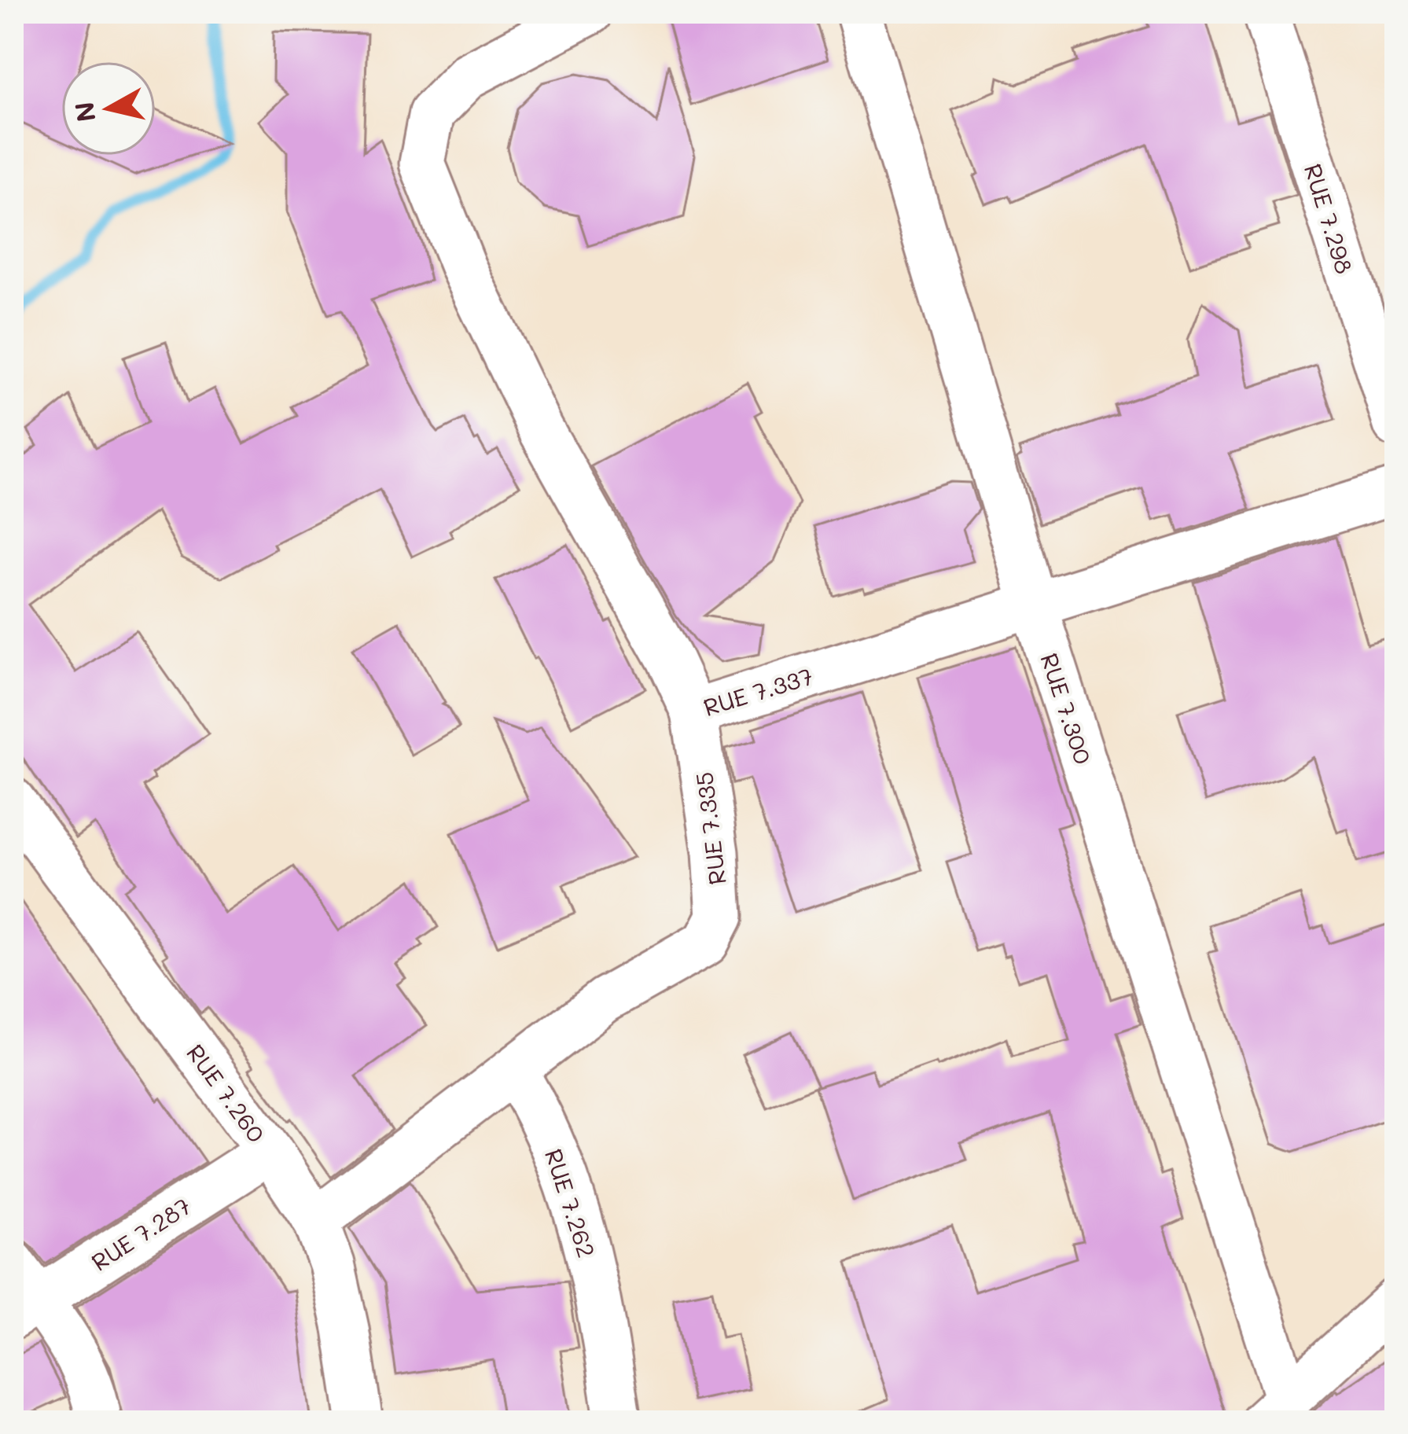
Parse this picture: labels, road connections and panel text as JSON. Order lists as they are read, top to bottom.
{
  "streets": {
    "street": [
      "RUE 7.298",
      "RUE 7.337",
      "RUE 7.300",
      "RUE 7.335",
      "RUE 7.260",
      "RUE 7.262",
      "RUE 7.287"
    ]
  },
  "crossings": [
    ["RUE 7.337", "RUE 7.300"],
    ["RUE 7.337", "RUE 7.335"],
    ["RUE 7.335", "RUE 7.262"],
    ["RUE 7.260", "RUE 7.287"]
  ],
  "north": "left"
}
